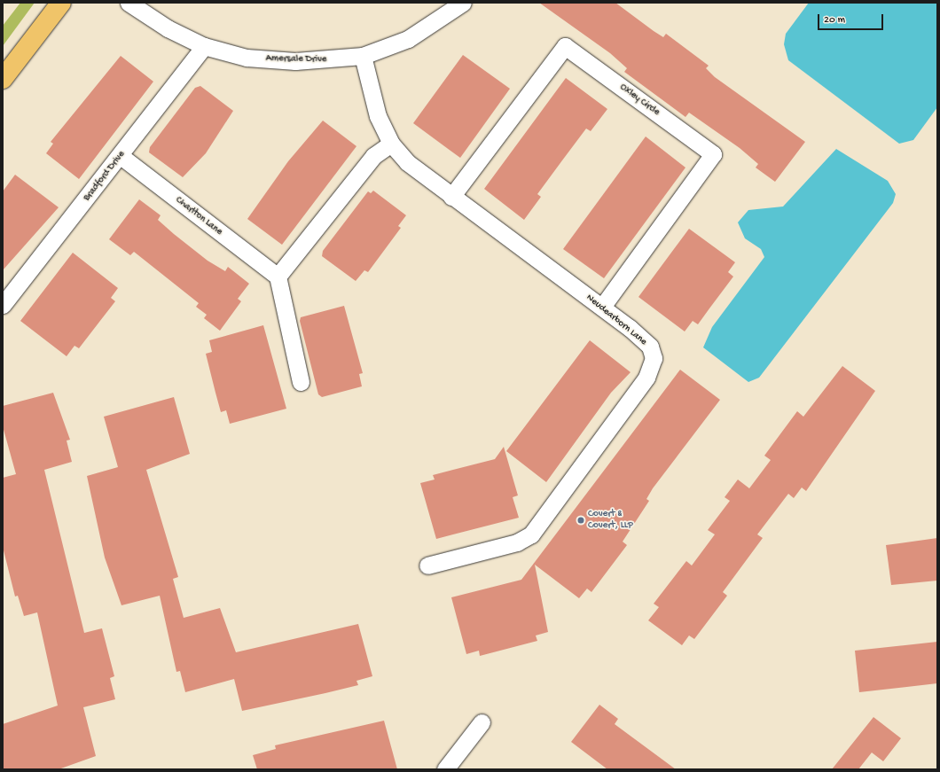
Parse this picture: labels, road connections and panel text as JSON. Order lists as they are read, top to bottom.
{
  "streets": {
    "street": [
      "Amersale Drive",
      "Oxley Circle",
      "Bradford Drive",
      "Charlton Lane",
      "Neudearborn Lane"
    ]
  },
  "crossings": [
    ["Amersale Drive", "Bradford Drive"],
    ["Amersale Drive", "Neudearborn Lane"],
    ["Oxley Circle", "Neudearborn Lane"],
    ["Bradford Drive", "Charlton Lane"]
  ],
  "places": ["Covert & Covert, LLP"],
  "scale_bar": "20 m"
}
